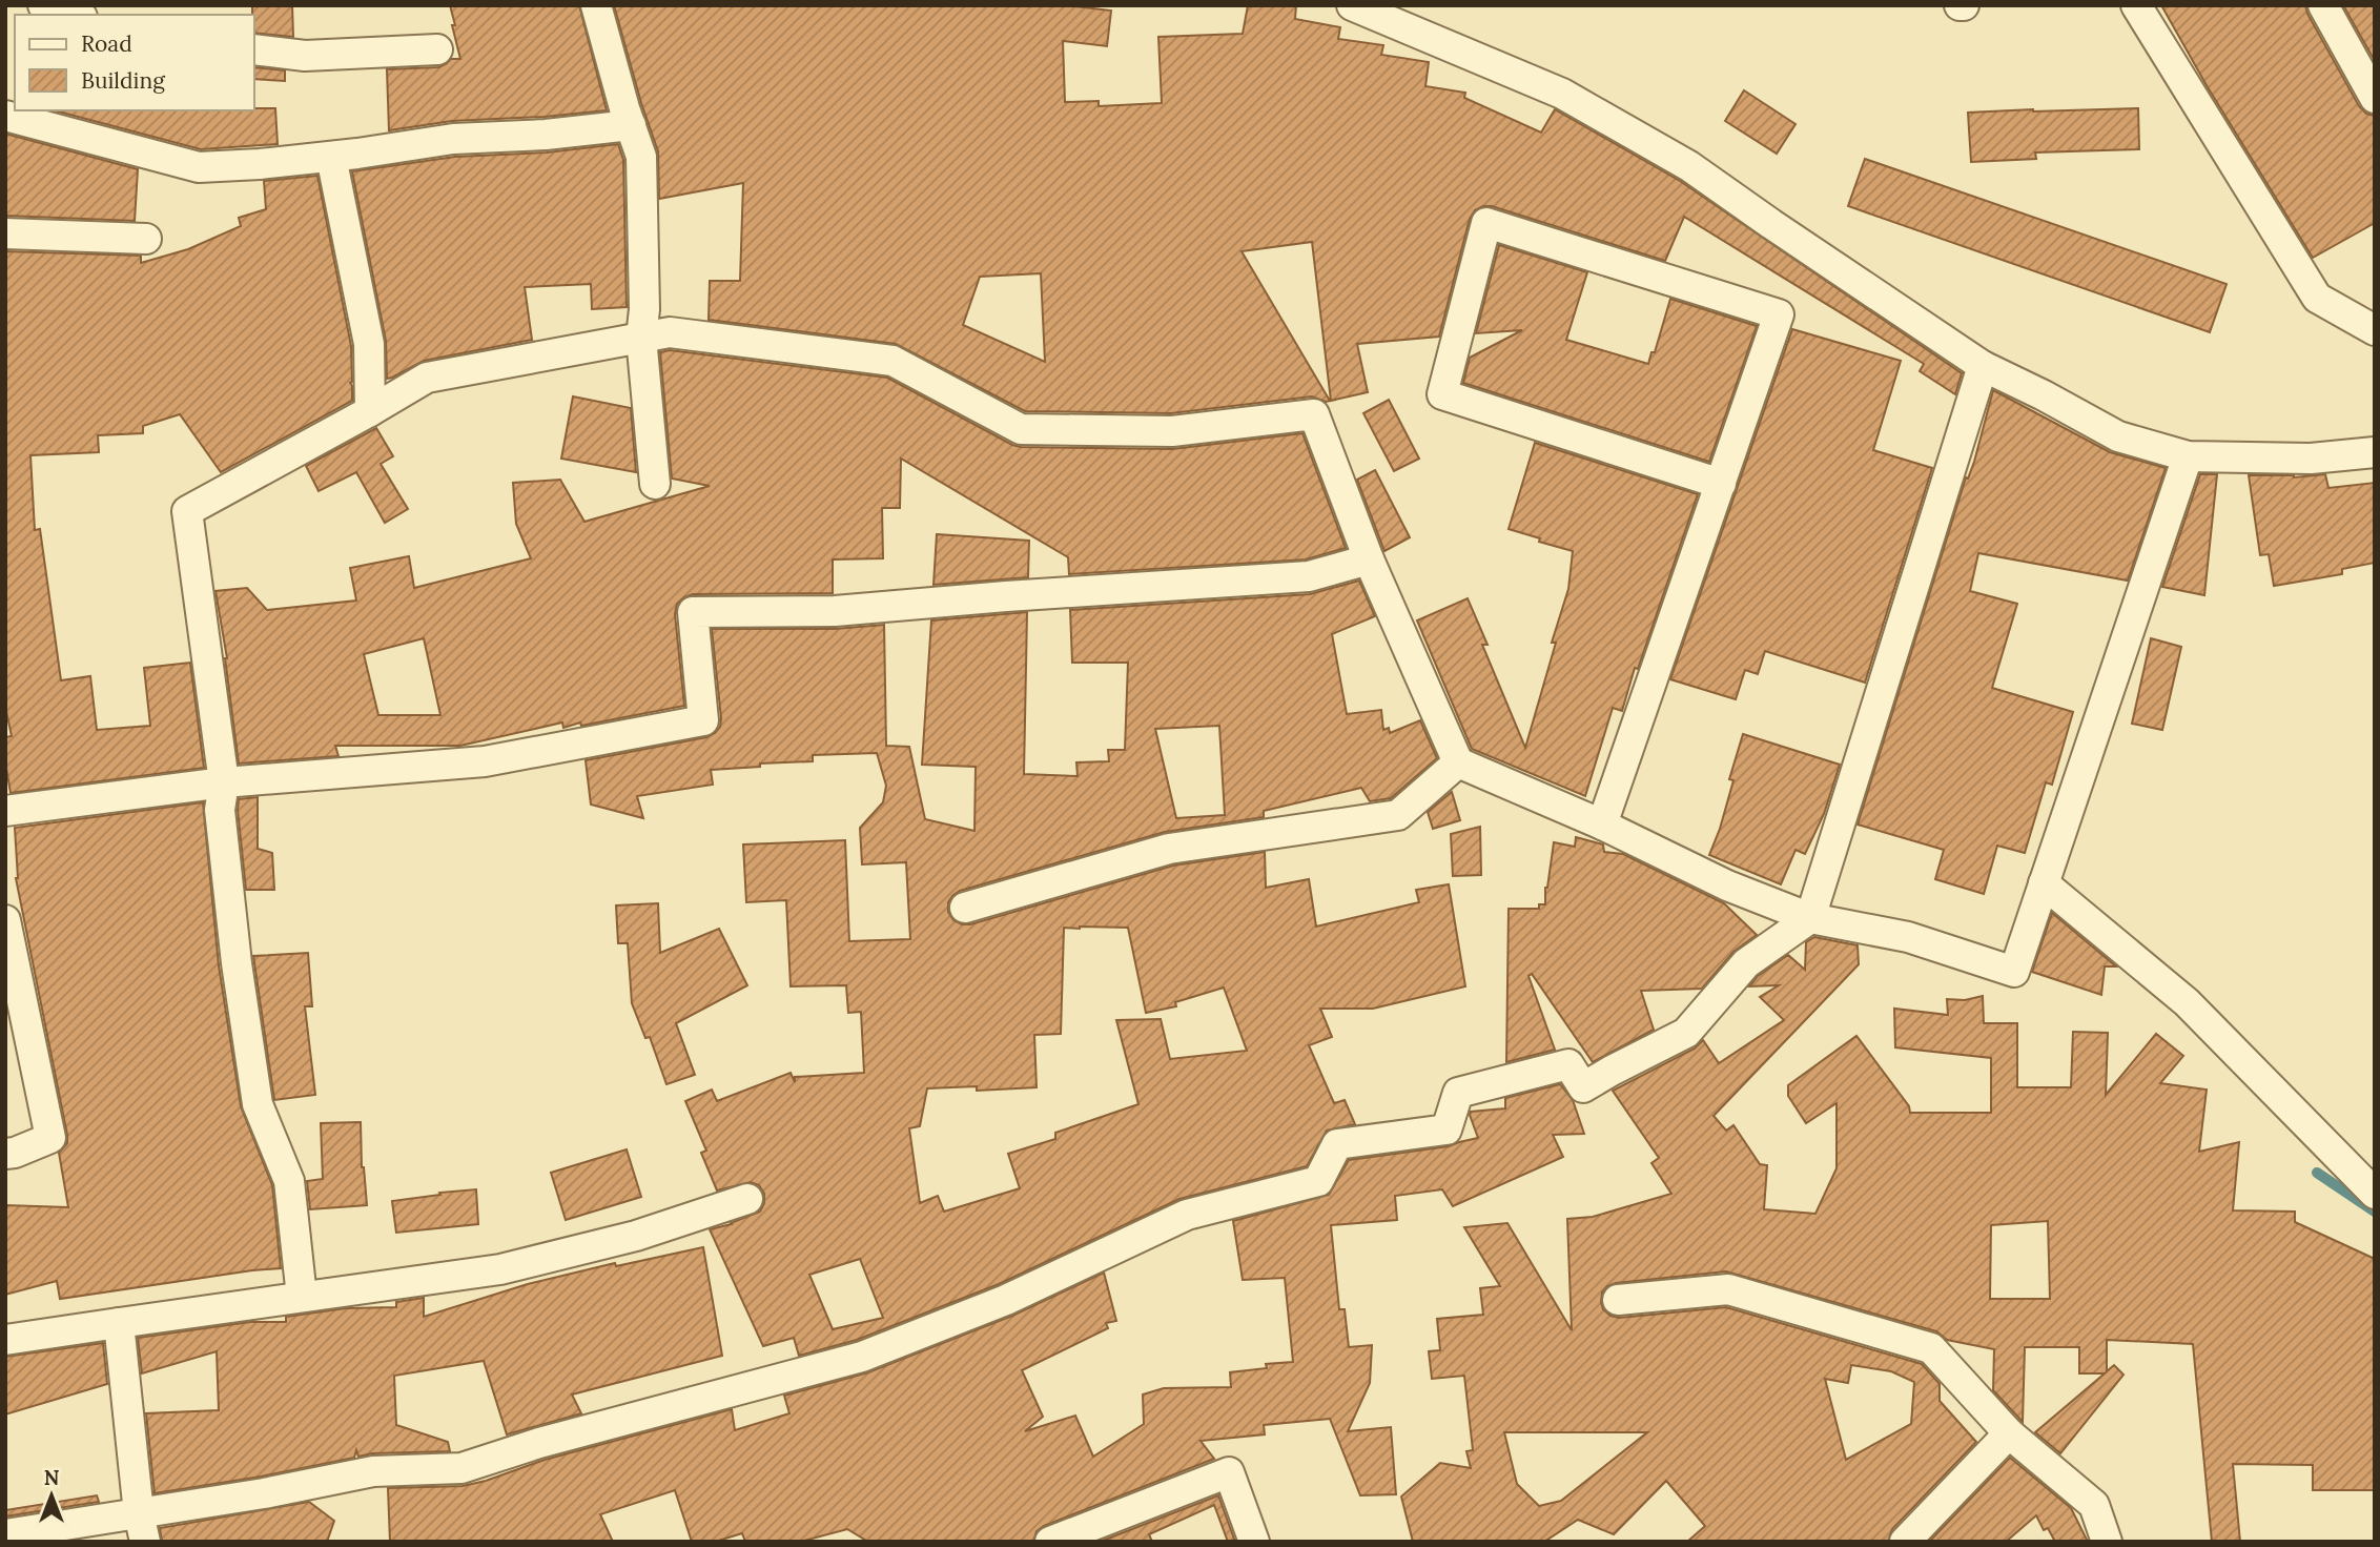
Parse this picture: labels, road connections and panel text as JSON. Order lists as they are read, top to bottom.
{
  "legend": ["Road", "Building"],
  "north": "top"
}
